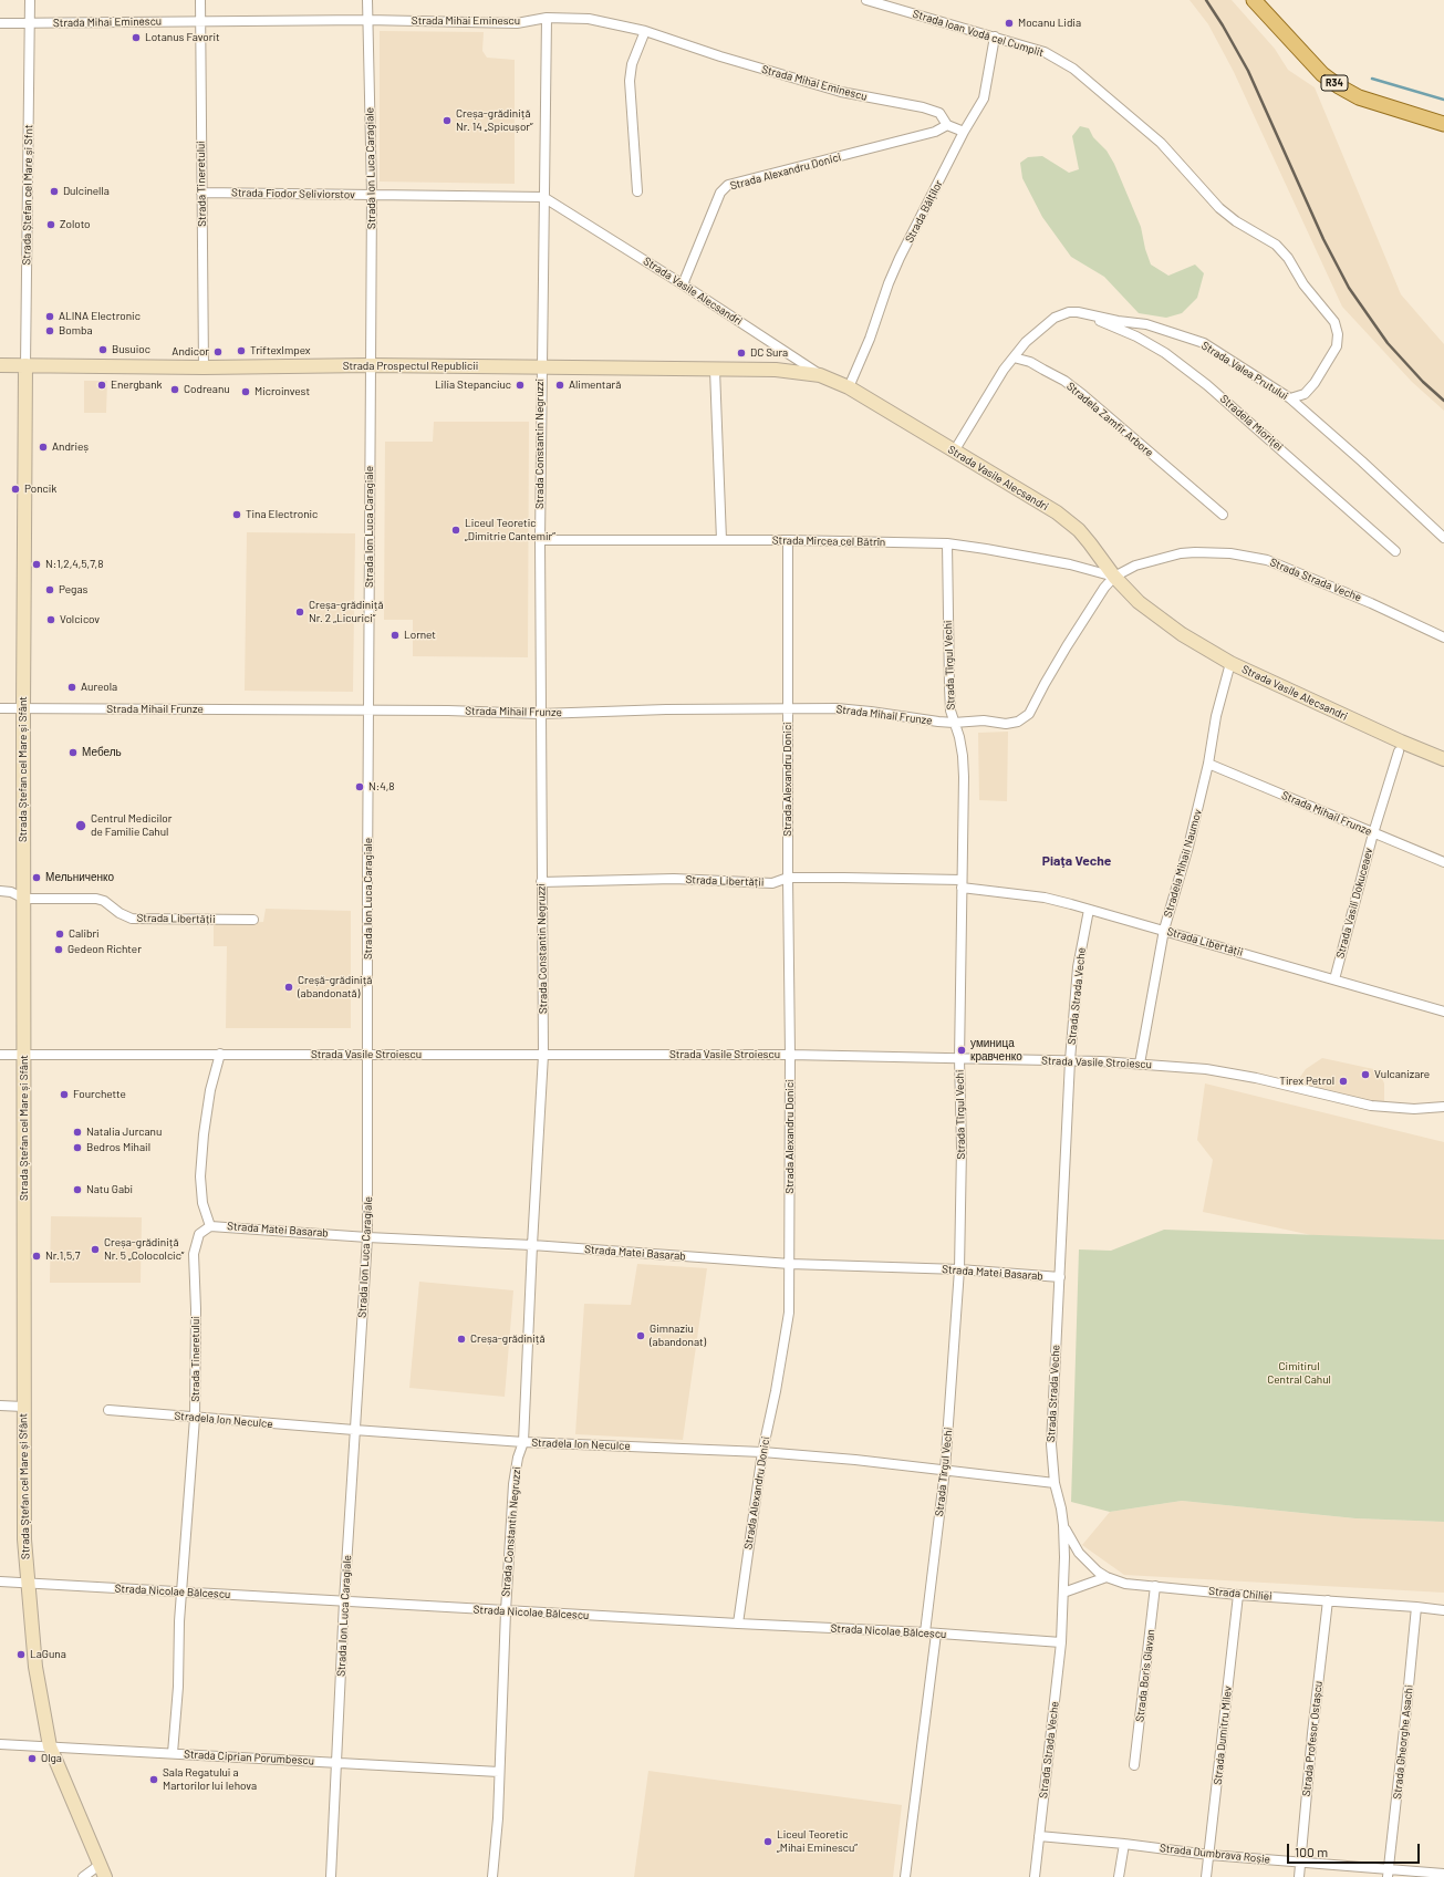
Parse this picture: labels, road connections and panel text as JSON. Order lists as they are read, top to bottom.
{
  "streets": {
    "main road": [
      "R34",
      "Strada Vasile Alecsandri",
      "Strada Prospectul Republicii",
      "Strada Ștefan cel Mare și Sfânt"
    ],
    "street": [
      "Strada Mihai Eminescu",
      "Strada Ioan Vodă cel Cumplit",
      "Strada Ion Luca Caragiale",
      "Strada Alexandru Donici",
      "Strada Tineretului",
      "Strada Fiodor Seliviorstov",
      "Strada Ștefan cel Mare și Sfnt",
      "Strada Bălților",
      "Strada Valea Prutului",
      "Stradela Zamfir Arbore",
      "Stradela Mioriței",
      "Strada Constantin Negruzzi",
      "Strada Mircea cel Bătrîn",
      "Strada Strada Veche",
      "Strada Tîrgul Vechi",
      "Strada Mihail Frunze",
      "Stradela Mihail Naumov",
      "Strada Libertății",
      "Strada Vasili Dokuceaev",
      "Strada Vasile Stroiescu",
      "Strada Matei Basarab",
      "Stradela Ion Neculce",
      "Strada Nicolae Bălcescu",
      "Strada Chiliei",
      "Strada Boris Glavan",
      "Strada Dumitru Milev",
      "Strada Profesor Ostașcu",
      "Strada Gheorghe Asachi",
      "Strada Ciprian Porumbescu",
      "Strada Dumbrava Roșie"
    ]
  },
  "crossings": [
    ["Strada Mihai Eminescu", "Strada Ion Luca Caragiale"],
    ["Strada Mihai Eminescu", "Strada Alexandru Donici"],
    ["Strada Mihai Eminescu", "Strada Tineretului"],
    ["Strada Mihai Eminescu", "Strada Ștefan cel Mare și Sfnt"],
    ["Strada Mihai Eminescu", "Strada Bălților"],
    ["Strada Mihai Eminescu", "Strada Constantin Negruzzi"],
    ["Strada Ioan Vodă cel Cumplit", "Strada Bălților"],
    ["Strada Ioan Vodă cel Cumplit", "Strada Valea Prutului"],
    ["Strada Ion Luca Caragiale", "Strada Fiodor Seliviorstov"],
    ["Strada Ion Luca Caragiale", "Strada Prospectul Republicii"],
    ["Strada Ion Luca Caragiale", "Strada Mihail Frunze"],
    ["Strada Ion Luca Caragiale", "Strada Vasile Stroiescu"],
    ["Strada Ion Luca Caragiale", "Strada Matei Basarab"],
    ["Strada Ion Luca Caragiale", "Stradela Ion Neculce"],
    ["Strada Ion Luca Caragiale", "Strada Nicolae Bălcescu"],
    ["Strada Ion Luca Caragiale", "Strada Ciprian Porumbescu"],
    ["Strada Alexandru Donici", "Strada Vasile Alecsandri"],
    ["Strada Alexandru Donici", "Strada Mircea cel Bătrîn"],
    ["Strada Alexandru Donici", "Strada Mihail Frunze"],
    ["Strada Alexandru Donici", "Strada Libertății"],
    ["Strada Alexandru Donici", "Strada Vasile Stroiescu"],
    ["Strada Alexandru Donici", "Strada Matei Basarab"],
    ["Strada Alexandru Donici", "Stradela Ion Neculce"],
    ["Strada Alexandru Donici", "Strada Nicolae Bălcescu"],
    ["Strada Tineretului", "Strada Fiodor Seliviorstov"],
    ["Strada Tineretului", "Strada Prospectul Republicii"],
    ["Strada Tineretului", "Strada Matei Basarab"],
    ["Strada Tineretului", "Stradela Ion Neculce"],
    ["Strada Tineretului", "Strada Nicolae Bălcescu"],
    ["Strada Tineretului", "Strada Ciprian Porumbescu"],
    ["Strada Fiodor Seliviorstov", "Strada Vasile Alecsandri"],
    ["Strada Fiodor Seliviorstov", "Strada Constantin Negruzzi"],
    ["Strada Ștefan cel Mare și Sfnt", "Strada Prospectul Republicii"],
    ["Strada Ștefan cel Mare și Sfnt", "Strada Ștefan cel Mare și Sfânt"],
    ["Strada Bălților", "Strada Vasile Alecsandri"],
    ["Strada Vasile Alecsandri", "Strada Prospectul Republicii"],
    ["Strada Vasile Alecsandri", "Strada Constantin Negruzzi"],
    ["Strada Vasile Alecsandri", "Strada Mircea cel Bătrîn"],
    ["Strada Vasile Alecsandri", "Strada Strada Veche"],
    ["Strada Vasile Alecsandri", "Stradela Mihail Naumov"],
    ["Strada Prospectul Republicii", "Strada Constantin Negruzzi"],
    ["Strada Prospectul Republicii", "Strada Ștefan cel Mare și Sfânt"],
    ["Strada Valea Prutului", "Stradela Zamfir Arbore"],
    ["Strada Valea Prutului", "Stradela Mioriței"],
    ["Strada Constantin Negruzzi", "Strada Mircea cel Bătrîn"],
    ["Strada Constantin Negruzzi", "Strada Mihail Frunze"],
    ["Strada Constantin Negruzzi", "Strada Libertății"],
    ["Strada Constantin Negruzzi", "Strada Vasile Stroiescu"],
    ["Strada Constantin Negruzzi", "Strada Matei Basarab"],
    ["Strada Constantin Negruzzi", "Stradela Ion Neculce"],
    ["Strada Constantin Negruzzi", "Strada Nicolae Bălcescu"],
    ["Strada Constantin Negruzzi", "Strada Ciprian Porumbescu"],
    ["Strada Mircea cel Bătrîn", "Strada Strada Veche"],
    ["Strada Mircea cel Bătrîn", "Strada Tîrgul Vechi"],
    ["Strada Strada Veche", "Strada Mihail Frunze"],
    ["Strada Strada Veche", "Strada Libertății"],
    ["Strada Strada Veche", "Strada Vasile Stroiescu"],
    ["Strada Strada Veche", "Strada Matei Basarab"],
    ["Strada Strada Veche", "Stradela Ion Neculce"],
    ["Strada Strada Veche", "Strada Nicolae Bălcescu"],
    ["Strada Strada Veche", "Strada Chiliei"],
    ["Strada Strada Veche", "Strada Dumbrava Roșie"],
    ["Strada Tîrgul Vechi", "Strada Mihail Frunze"],
    ["Strada Tîrgul Vechi", "Strada Libertății"],
    ["Strada Tîrgul Vechi", "Strada Vasile Stroiescu"],
    ["Strada Tîrgul Vechi", "Strada Matei Basarab"],
    ["Strada Tîrgul Vechi", "Stradela Ion Neculce"],
    ["Strada Tîrgul Vechi", "Strada Nicolae Bălcescu"],
    ["Strada Mihail Frunze", "Strada Ștefan cel Mare și Sfânt"],
    ["Strada Mihail Frunze", "Stradela Mihail Naumov"],
    ["Strada Mihail Frunze", "Strada Vasili Dokuceaev"],
    ["Strada Ștefan cel Mare și Sfânt", "Strada Libertății"],
    ["Strada Ștefan cel Mare și Sfânt", "Strada Vasile Stroiescu"],
    ["Strada Ștefan cel Mare și Sfânt", "Strada Nicolae Bălcescu"],
    ["Strada Ștefan cel Mare și Sfânt", "Strada Ciprian Porumbescu"],
    ["Stradela Mihail Naumov", "Strada Libertății"],
    ["Stradela Mihail Naumov", "Strada Vasile Stroiescu"],
    ["Strada Libertății", "Strada Vasili Dokuceaev"],
    ["Strada Chiliei", "Strada Boris Glavan"],
    ["Strada Chiliei", "Strada Dumitru Milev"],
    ["Strada Chiliei", "Strada Profesor Ostașcu"],
    ["Strada Chiliei", "Strada Gheorghe Asachi"],
    ["Strada Dumitru Milev", "Strada Dumbrava Roșie"],
    ["Strada Profesor Ostașcu", "Strada Dumbrava Roșie"],
    ["Strada Gheorghe Asachi", "Strada Dumbrava Roșie"]
  ],
  "districts": ["Piața Veche"],
  "parks": ["Cimitirul Central Cahul"],
  "places": [
    "Mocanu Lidia",
    "Lotanus Favorit",
    "Creșa-grădiniță Nr. 14 „Spicușor”",
    "Dulcinella",
    "Zoloto",
    "ALINA Electronic",
    "Bomba",
    "Busuioc",
    "TriftexImpex",
    "Andicor",
    "DC Sura",
    "Energbank",
    "Lilia Stepanciuc",
    "Alimentară",
    "Codreanu",
    "Microinvest",
    "Andrieș",
    "Poncik",
    "Tina Electronic",
    "Liceul Teoretic „Dimitrie Cantemir”",
    "N:1,2,4,5,7,8",
    "Pegas",
    "Creșa-grădiniță Nr. 2 „Licurici“",
    "Volcicov",
    "Lornet",
    "Aureola",
    "Мебель",
    "N:4,8",
    "Centrul Medicilor de Familie Cahul",
    "Мельниченко",
    "Calibri",
    "Gedeon Richter",
    "Creșă-grădiniță (abandonată)",
    "уминица кравченко",
    "Vulcanizare",
    "Tirex Petrol",
    "Fourchette",
    "Natalia Jurcanu",
    "Bedros Mihail",
    "Natu Gabi",
    "Creșa-grădiniță Nr. 5 „Colocolcic”",
    "Nr.1,5,7",
    "Gimnaziu (abandonat)",
    "Creșa-grădiniță",
    "LaGuna",
    "Olga",
    "Sala Regatului a Martorilor lui Iehova",
    "Liceul Teoretic „Mihai Eminescu”"
  ],
  "scale_bar": "100 m"
}
